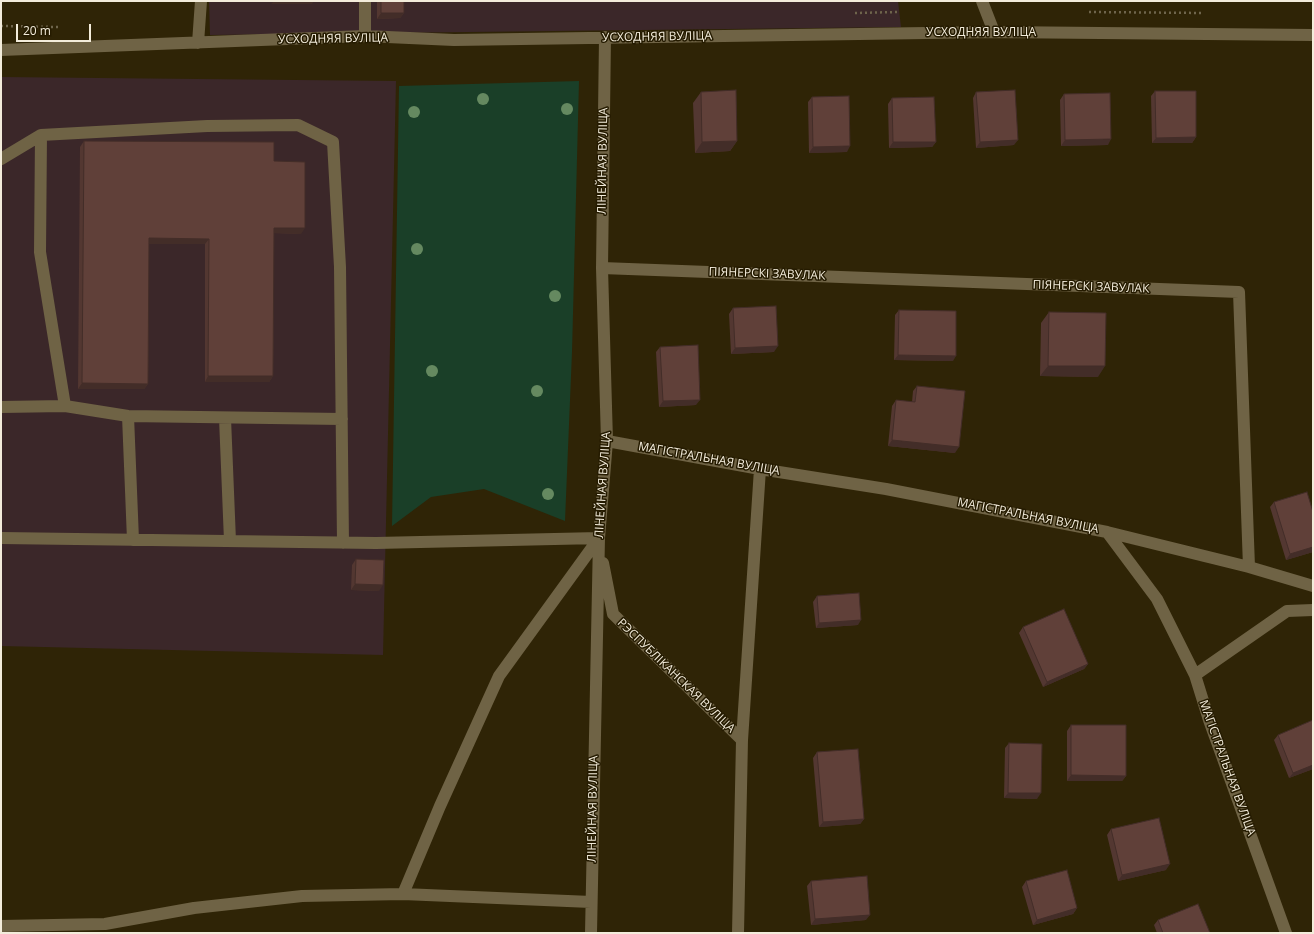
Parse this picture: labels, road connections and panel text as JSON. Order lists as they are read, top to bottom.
{
  "streets": {
    "street": [
      "УСХОДНЯЯ ВУЛІЦА",
      "ЛІНЕЙНАЯ ВУЛІЦА",
      "ПІЯНЕРСКІ ЗАВУЛАК",
      "МАГІСТРАЛЬНАЯ ВУЛІЦА",
      "РЭСПУБЛІКАНСКАЯ ВУЛІЦА"
    ]
  },
  "crossings": [
    ["УСХОДНЯЯ ВУЛІЦА", "ЛІНЕЙНАЯ ВУЛІЦА"],
    ["ЛІНЕЙНАЯ ВУЛІЦА", "ПІЯНЕРСКІ ЗАВУЛАК"],
    ["ЛІНЕЙНАЯ ВУЛІЦА", "МАГІСТРАЛЬНАЯ ВУЛІЦА"],
    ["ЛІНЕЙНАЯ ВУЛІЦА", "РЭСПУБЛІКАНСКАЯ ВУЛІЦА"]
  ],
  "scale_bar": "20 m"
}
